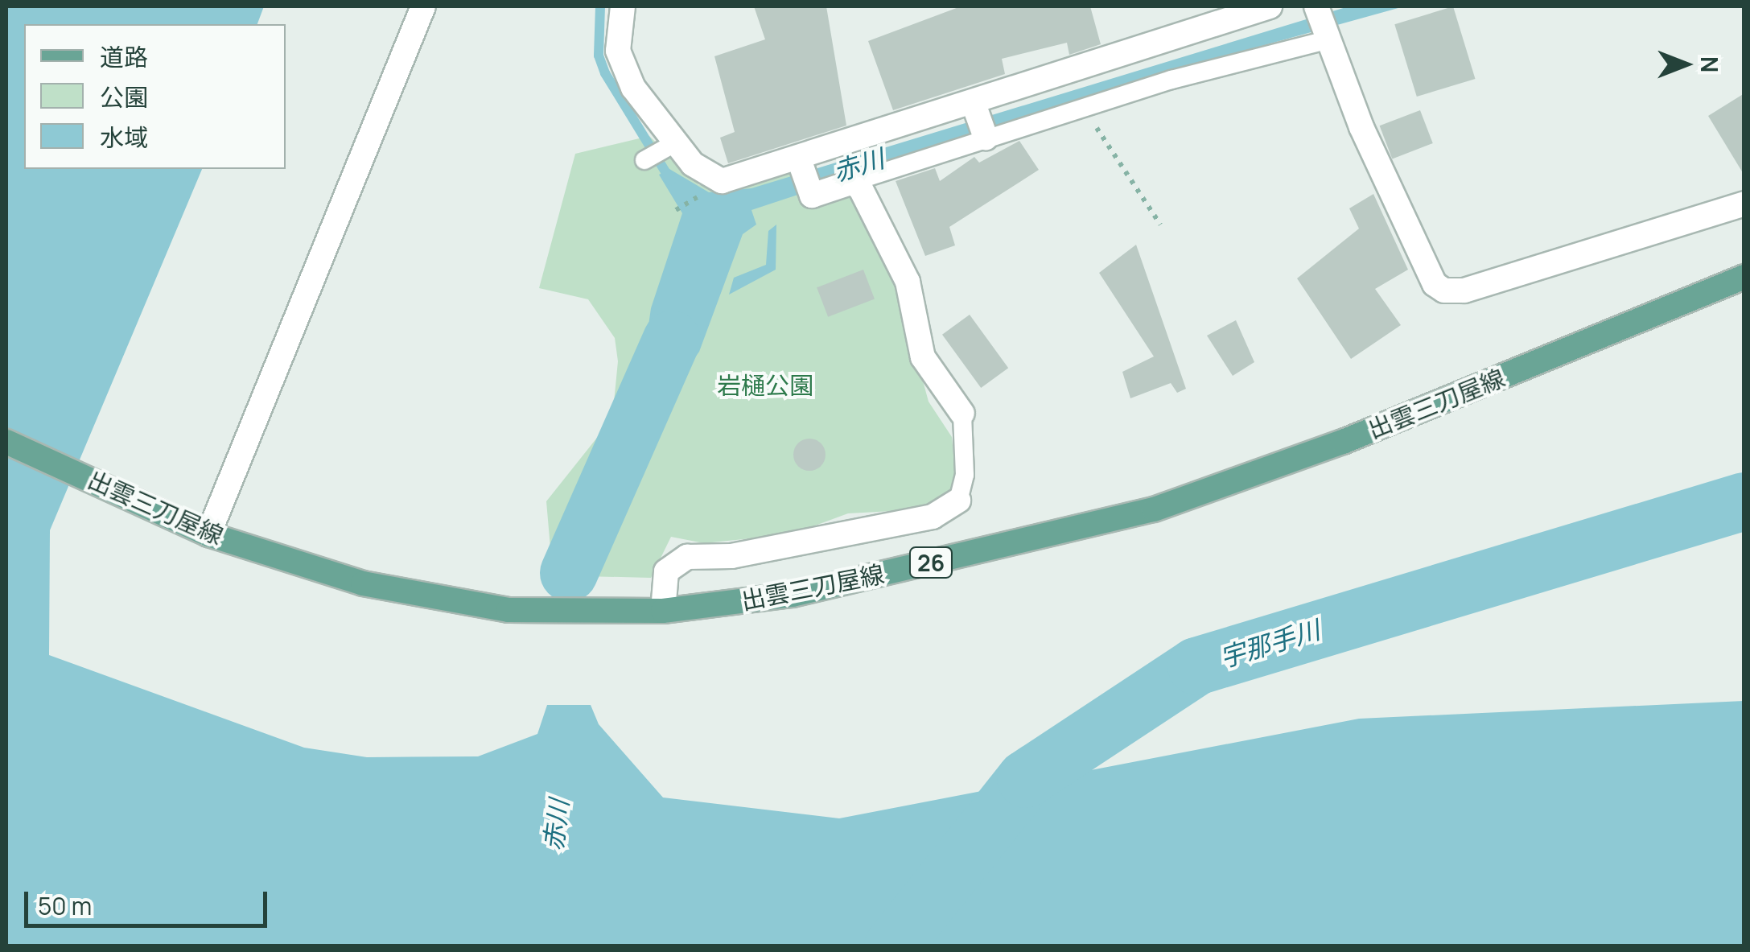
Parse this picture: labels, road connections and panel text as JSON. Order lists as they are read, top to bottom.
{
  "streets": {
    "main road": ["出雲三刀屋線", "26"]
  },
  "water": ["赤川", "宇那手川"],
  "parks": ["岩樋公園"],
  "legend": ["道路", "公園", "水域"],
  "scale_bar": "50 m",
  "north": "right"
}
